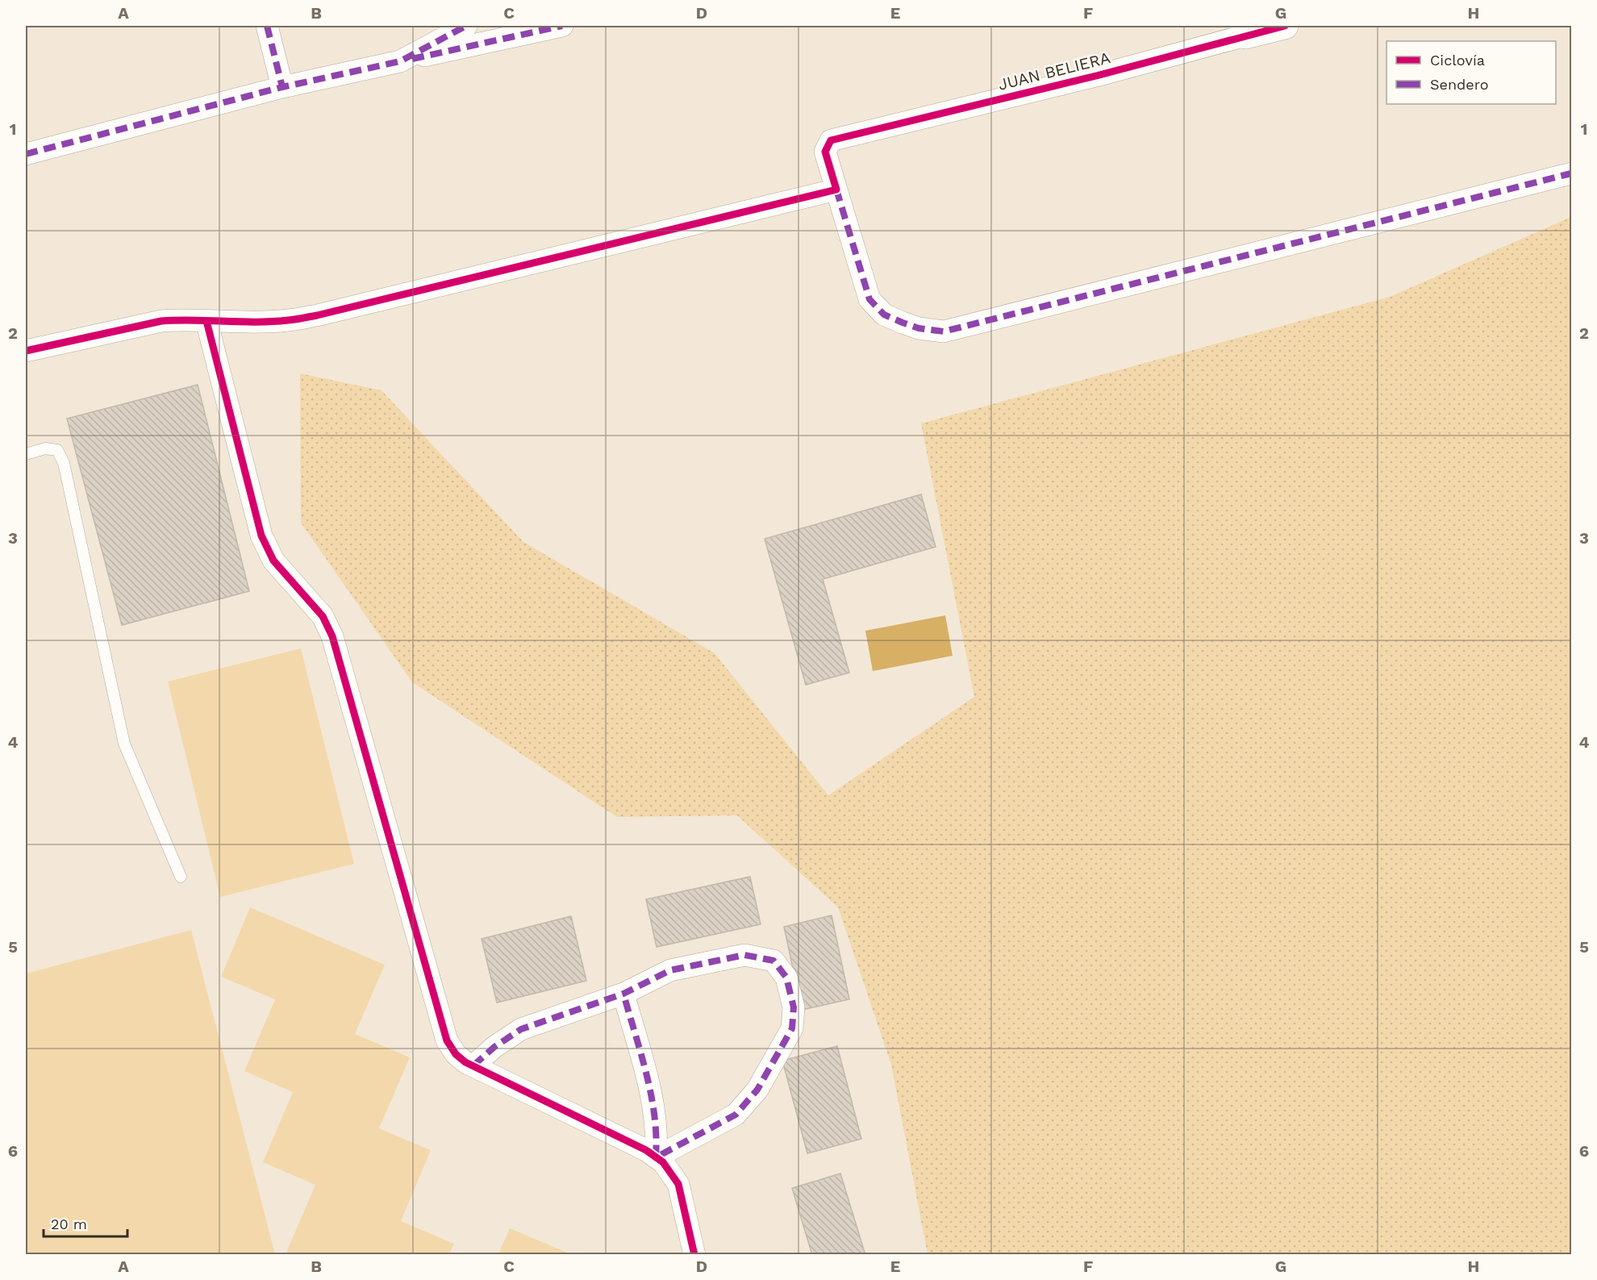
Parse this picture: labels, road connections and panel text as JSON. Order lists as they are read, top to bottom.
{
  "streets": {
    "street": ["JUAN BELIERA"]
  },
  "legend": ["Ciclovía", "Sendero"],
  "scale_bar": "20 m",
  "grid": {
    "columns": [
      "A",
      "B",
      "C",
      "D",
      "E",
      "F",
      "G",
      "H"
    ],
    "rows": [
      "1",
      "2",
      "3",
      "4",
      "5",
      "6"
    ]
  }
}
